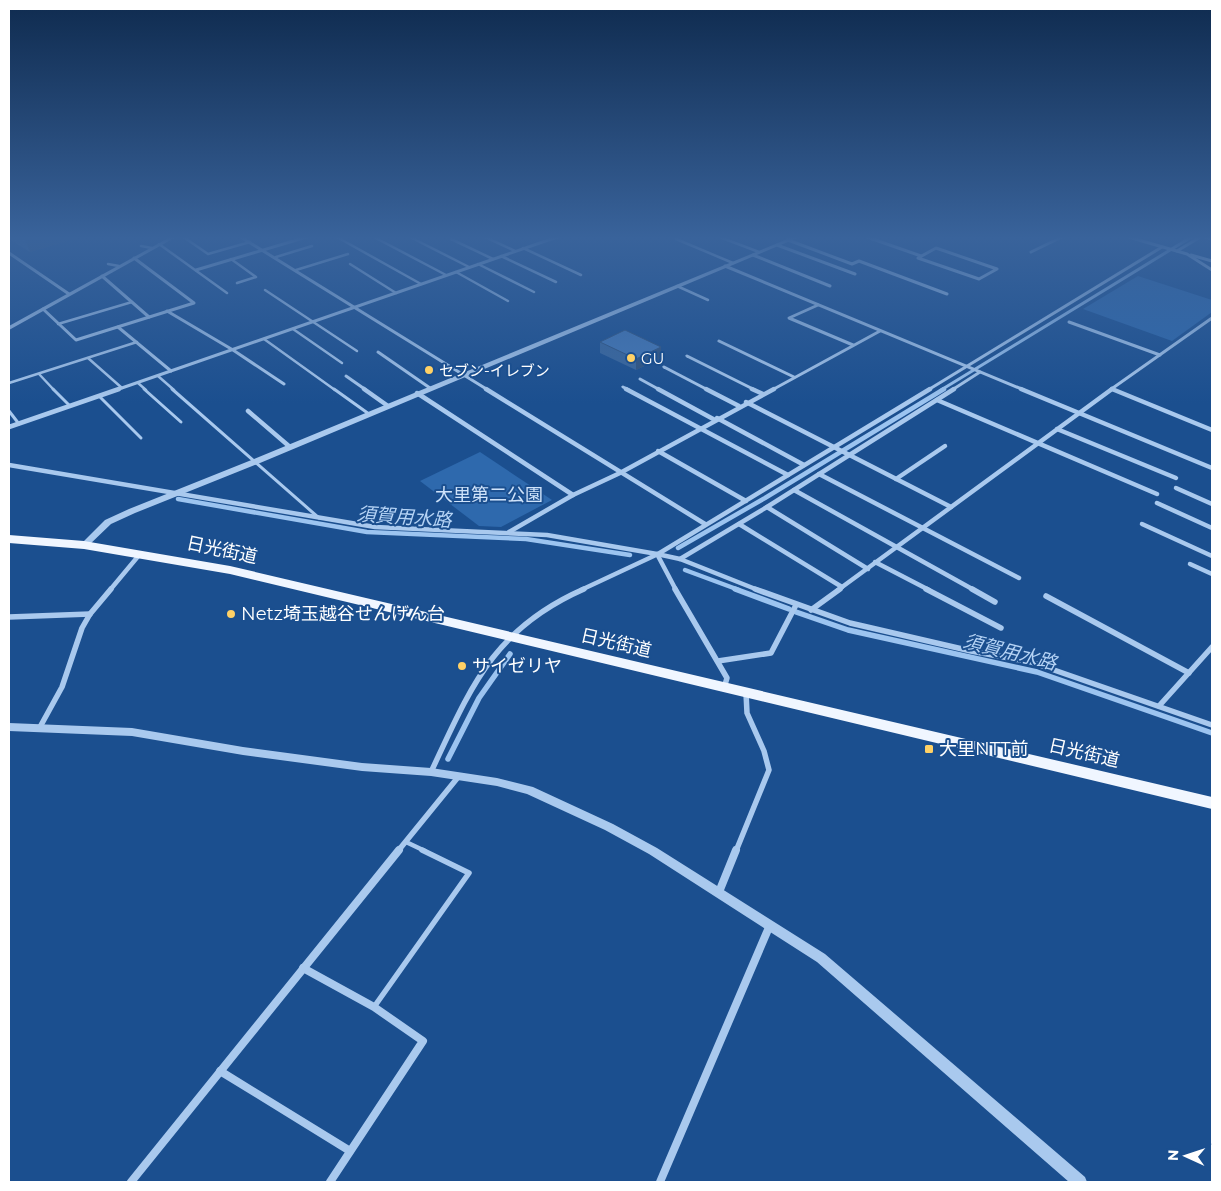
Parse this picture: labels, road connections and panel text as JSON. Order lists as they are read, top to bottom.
{
  "streets": {
    "main road": ["日光街道"]
  },
  "water": ["須賀用水路"],
  "parks": ["大里第二公園"],
  "places": {
    "other": [
      "GU",
      "セブン-イレブン",
      "Netz埼玉越谷せんげん台",
      "サイゼリヤ"
    ],
    "transit": ["大里NTT前"]
  },
  "north": "left"
}
